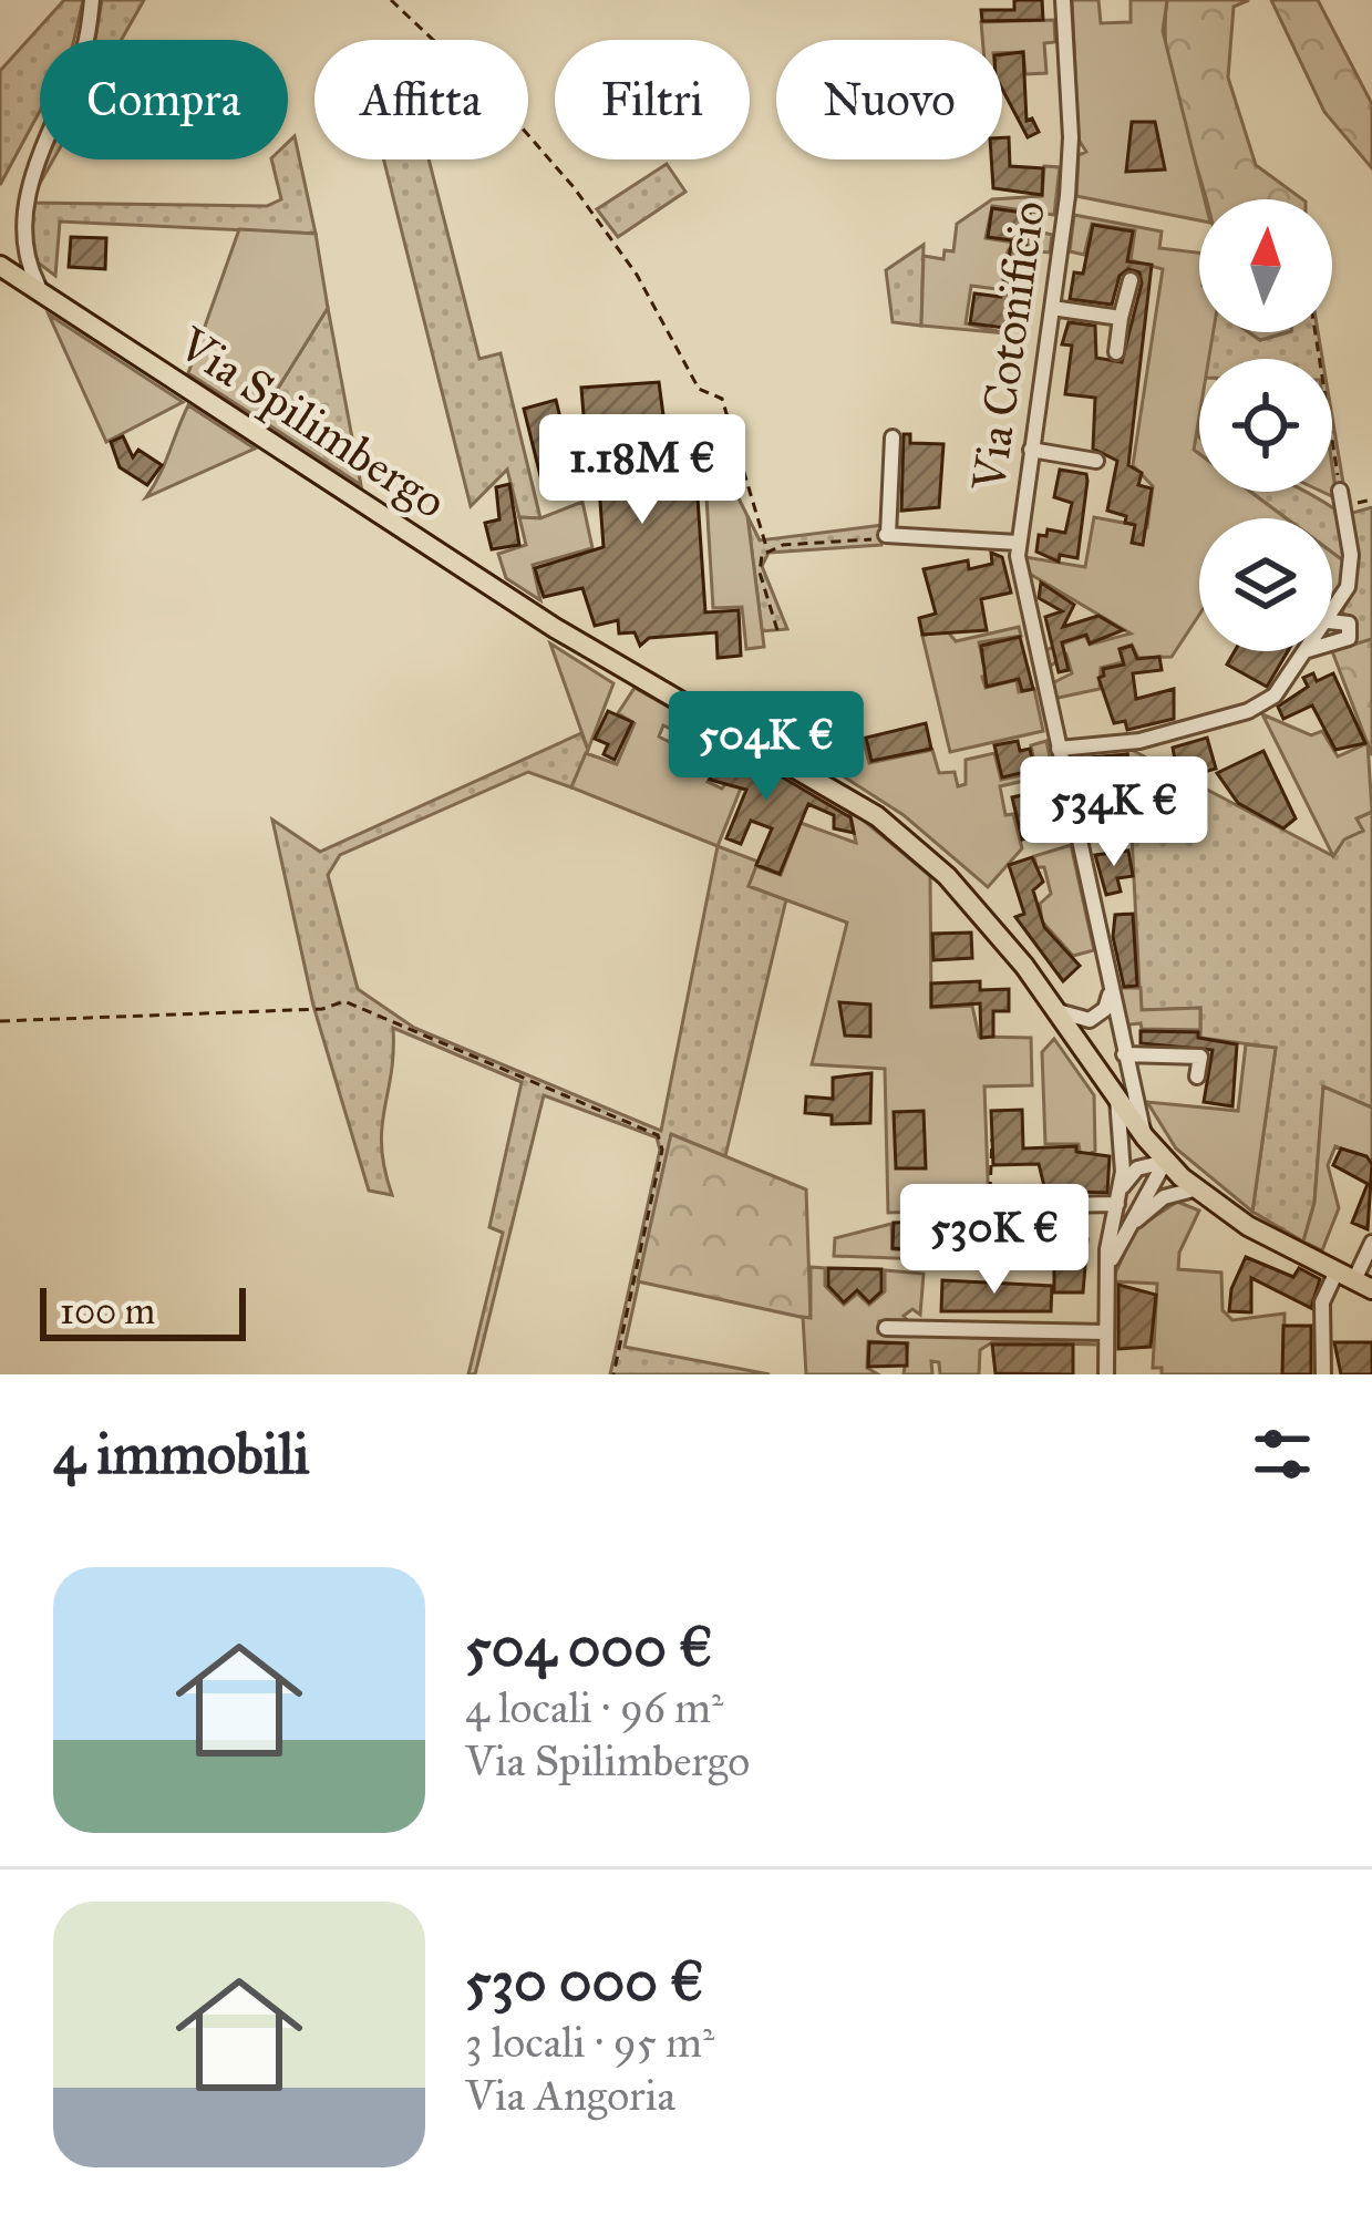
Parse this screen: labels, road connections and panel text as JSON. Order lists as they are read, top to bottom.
{
  "streets": {
    "main road": ["Via Spilimbergo"],
    "street": ["Via Cotonificio"]
  },
  "crossings": [
    ["Via Cotonificio", "Via Spilimbergo"]
  ],
  "scale_bar": "100 m",
  "north": "top",
  "page": {
    "chip": [
      "Compra",
      "Affitta",
      "Filtri",
      "Nuovo"
    ],
    "price": [
      "1.18M €",
      "504K €",
      "534K €",
      "530K €"
    ],
    "scale": "100 m",
    "heading": "4 immobili",
    "list": [
      {
        "name": "504 000 €",
        "note": "4 locali · 96 m² · Via Spilimbergo"
      },
      {
        "name": "530 000 €",
        "note": "3 locali · 95 m² · Via Angoria"
      }
    ]
  }
}
